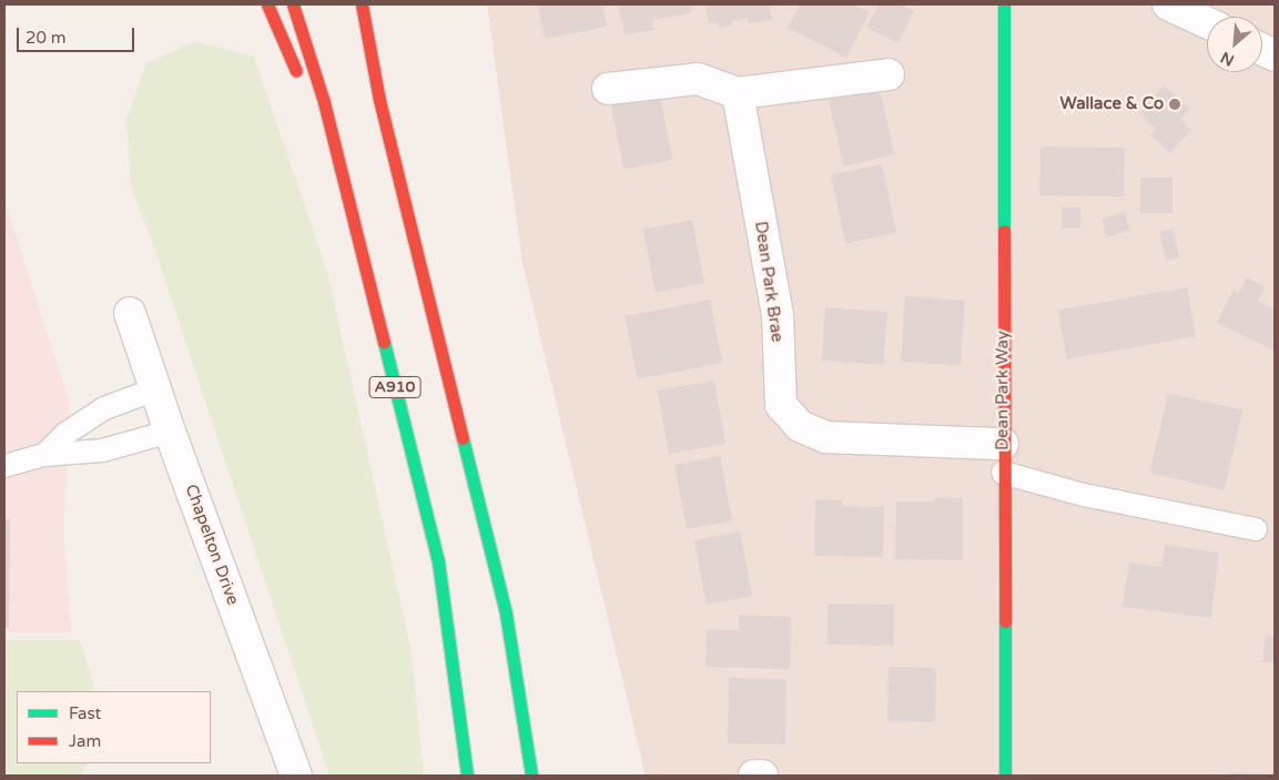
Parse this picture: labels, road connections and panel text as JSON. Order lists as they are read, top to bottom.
{
  "streets": {
    "main road": ["A910", "Dean Park Way"],
    "street": ["Dean Park Brae", "Chapelton Drive"]
  },
  "crossings": [
    ["Dean Park Brae", "Dean Park Way"]
  ],
  "places": ["Wallace & Co"],
  "legend": ["Fast", "Jam"],
  "scale_bar": "20 m",
  "north": "bottom left"
}
